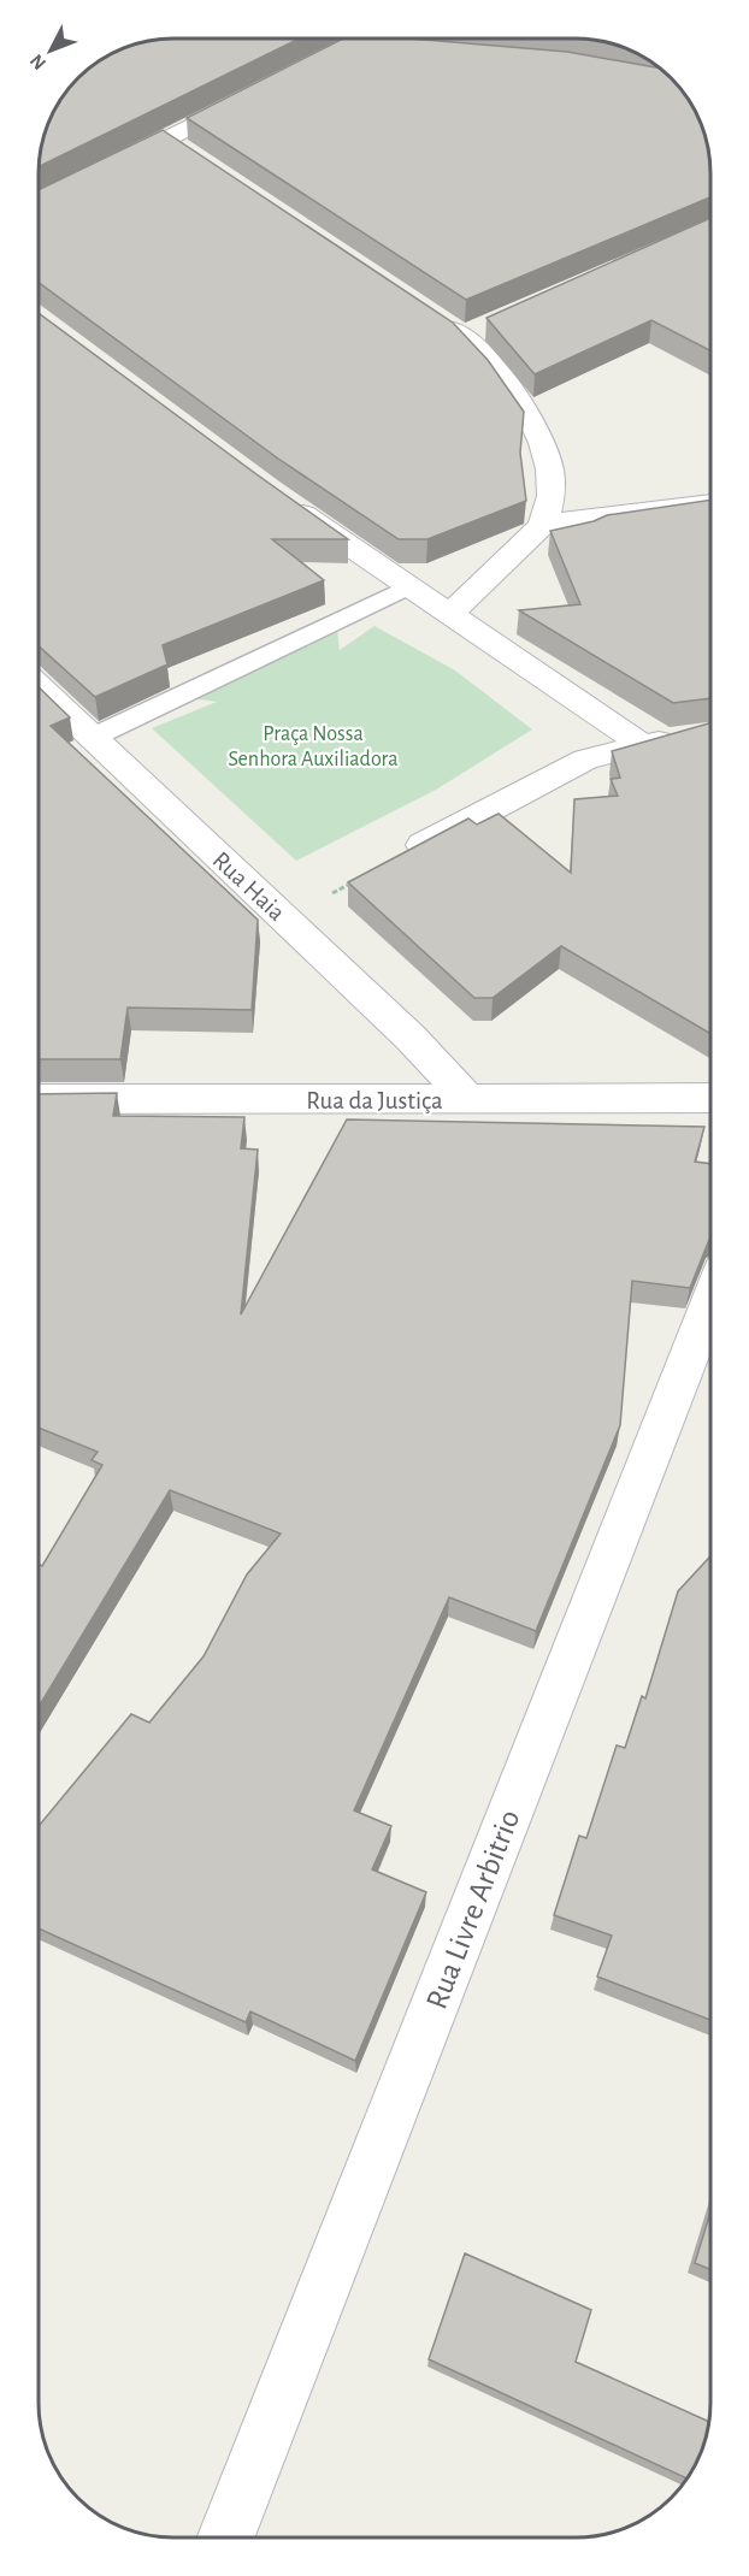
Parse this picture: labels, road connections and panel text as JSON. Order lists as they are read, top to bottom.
{
  "streets": {
    "street": ["Rua Haia", "Rua da Justiça", "Rua Livre Arbitrio"]
  },
  "crossings": [
    ["Rua Haia", "Rua da Justiça"]
  ],
  "parks": ["Praça Nossa Senhora Auxiliadora"],
  "north": "bottom left"
}
